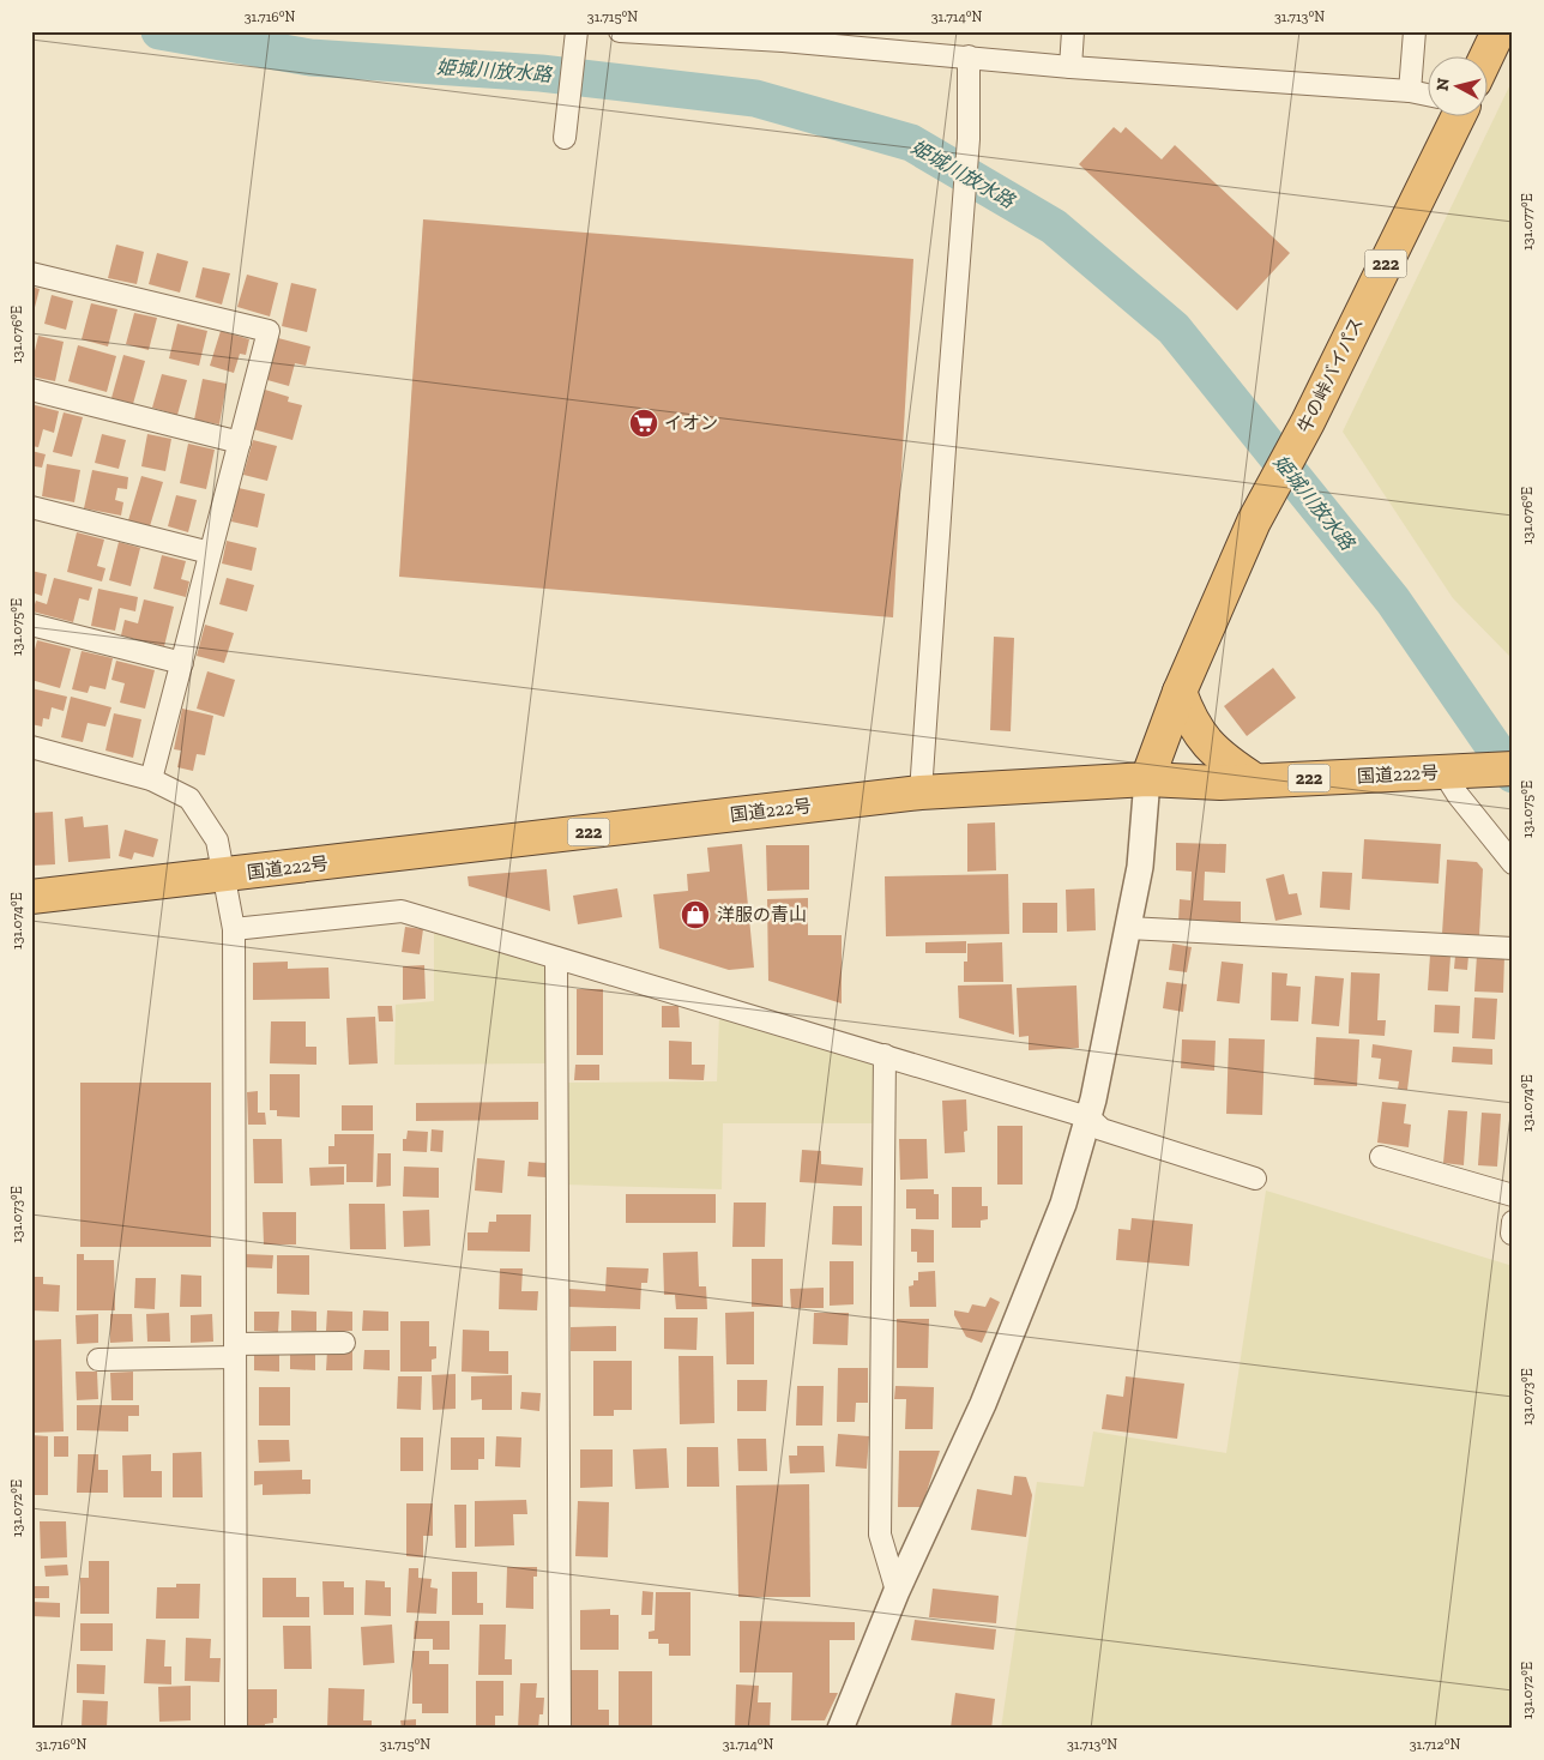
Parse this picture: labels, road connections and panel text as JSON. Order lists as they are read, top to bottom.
{
  "streets": {
    "highway": ["222", "牛の峠バイパス", "国道222号"]
  },
  "crossings": [
    ["牛の峠バイパス", "国道222号"]
  ],
  "water": ["姫城川放水路"],
  "places": {
    "supermarket": ["イオン"],
    "shop": ["洋服の青山"]
  },
  "north": "left",
  "coordinates": [
    "31.716°N",
    "31.715°N",
    "31.714°N",
    "31.713°N",
    "131.077°E",
    "131.076°E",
    "131.075°E",
    "131.074°E",
    "131.073°E",
    "131.072°E",
    "31.712°N"
  ]
}
